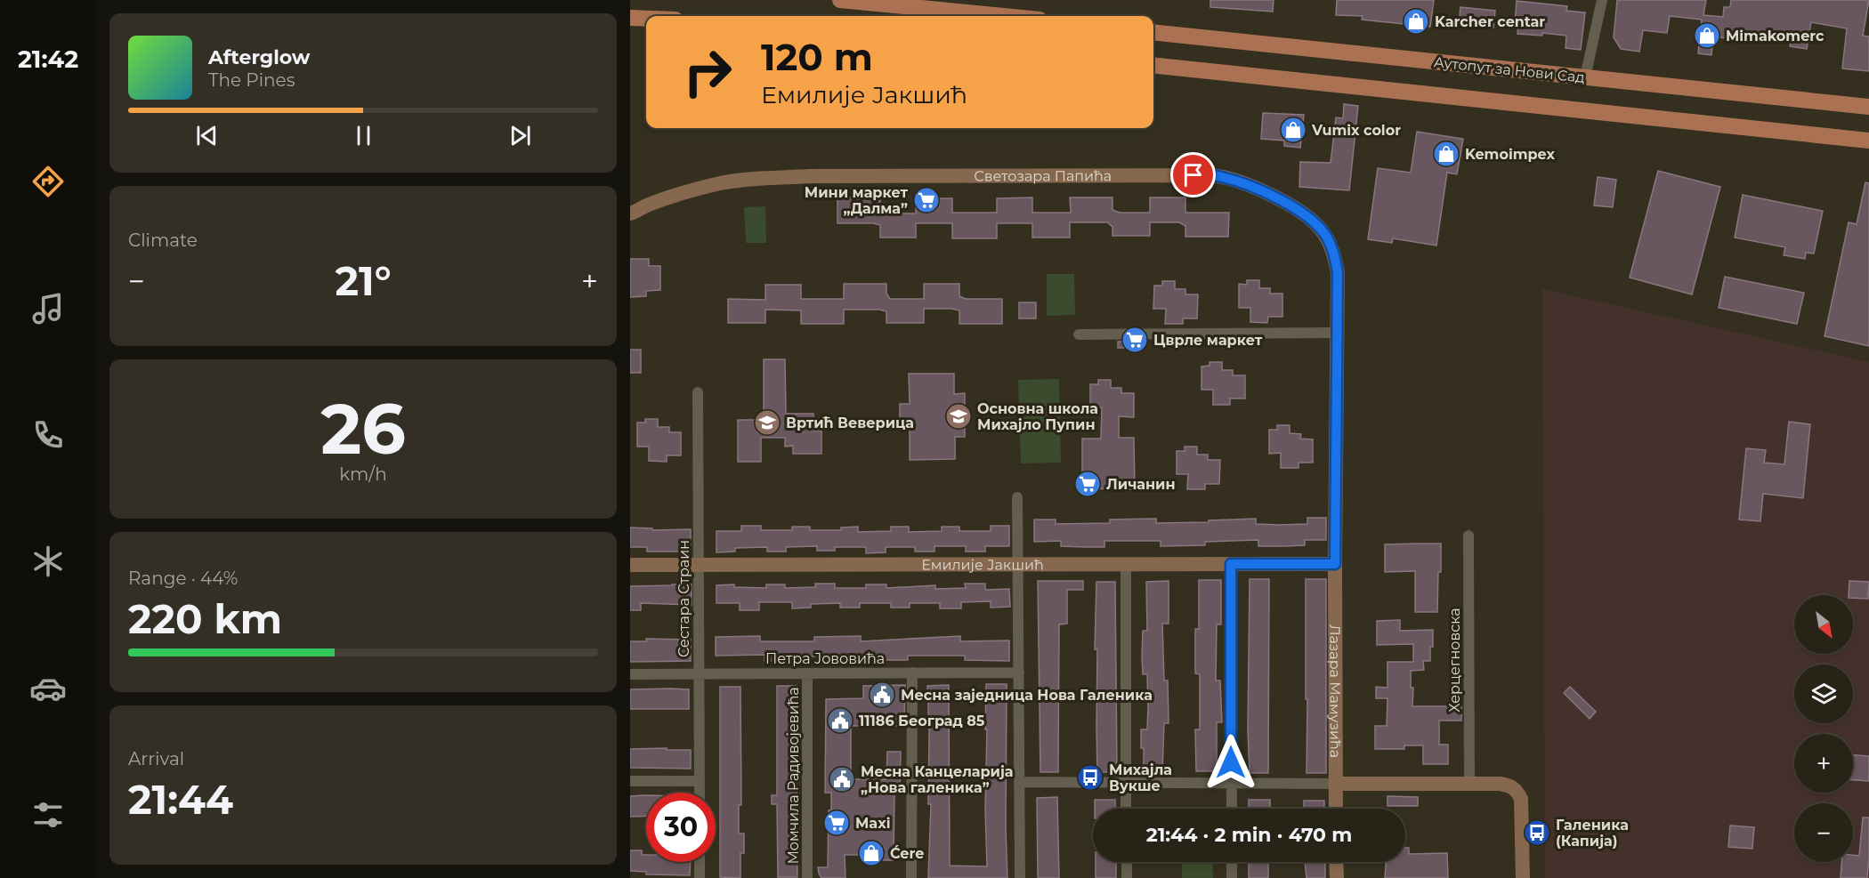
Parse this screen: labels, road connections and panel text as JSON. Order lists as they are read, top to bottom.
{
  "streets": {
    "main road": ["Аутопут за Нови Сад"],
    "street": [
      "Светозара Папића",
      "Емилије Јакшић",
      "Сестара Страин",
      "Петра Јововића",
      "Херцегновска",
      "Лазара Мамузића",
      "Момчила Радивојевића"
    ]
  },
  "crossings": [
    ["Светозара Папића", "Емилије Јакшић"],
    ["Светозара Папића", "Лазара Мамузића"],
    ["Емилије Јакшић", "Сестара Страин"],
    ["Емилије Јакшић", "Лазара Мамузића"],
    ["Сестара Страин", "Петра Јововића"],
    ["Петра Јововића", "Момчила Радивојевића"]
  ],
  "places": {
    "shop": [
      "Karcher centar",
      "Mimakomerc",
      "Vumix color",
      "Kemoimpex",
      "Ćere"
    ],
    "supermarket": [
      "Мини маркет „Далма”",
      "Цврле маркет",
      "Личанин",
      "Maxi"
    ],
    "school or university": ["Основна школа Михајло Пупин", "Вртић Веверица"],
    "public building": ["Месна заједница Нова Галеника", "11186 Београд 85", "Месна Канцеларија „Нова галеника”"],
    "bus stop": ["Михајла Вукше", "Галеника (Капија)"]
  },
  "north": "bottom right",
  "page": {
    "tabs": "21:42",
    "turn": ["120 m", "Емилије Јакшић"],
    "song": ["Afterglow", "The Pines"],
    "tile": [
      "Climate",
      ["26", "km/h"],
      ["Range · 44%", "220 km"],
      ["Arrival", "21:44"]
    ],
    "heat": ["−", "21°", "+"],
    "map_buttons": ["+", "−"],
    "limit": "30",
    "trip": "21:44 · 2 min · 470 m"
  }
}
